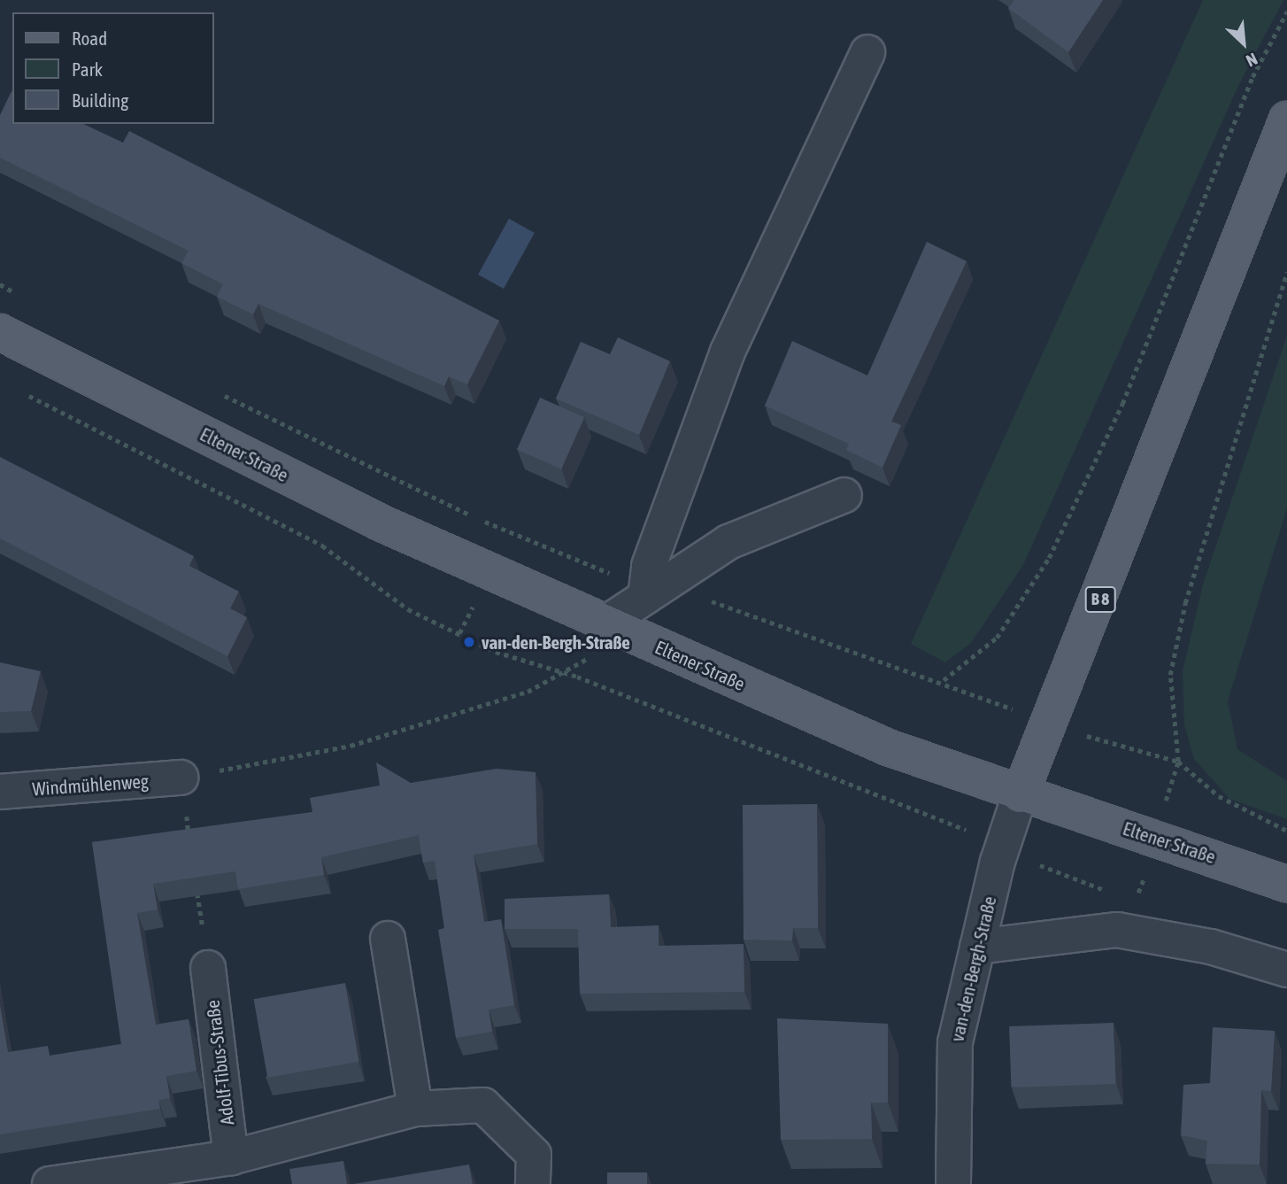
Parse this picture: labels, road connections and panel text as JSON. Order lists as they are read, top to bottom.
{
  "streets": {
    "main road": ["Eltener Straße", "B 8"],
    "street": ["Windmühlenweg", "van-den-Bergh-Straße", "Adolf-Tibus-Straße"]
  },
  "crossings": [
    ["Eltener Straße", "B 8"],
    ["Eltener Straße", "van-den-Bergh-Straße"],
    ["B 8", "van-den-Bergh-Straße"]
  ],
  "places": ["van-den-Bergh-Straße"],
  "legend": ["Road", "Park", "Building"],
  "north": "bottom right"
}
